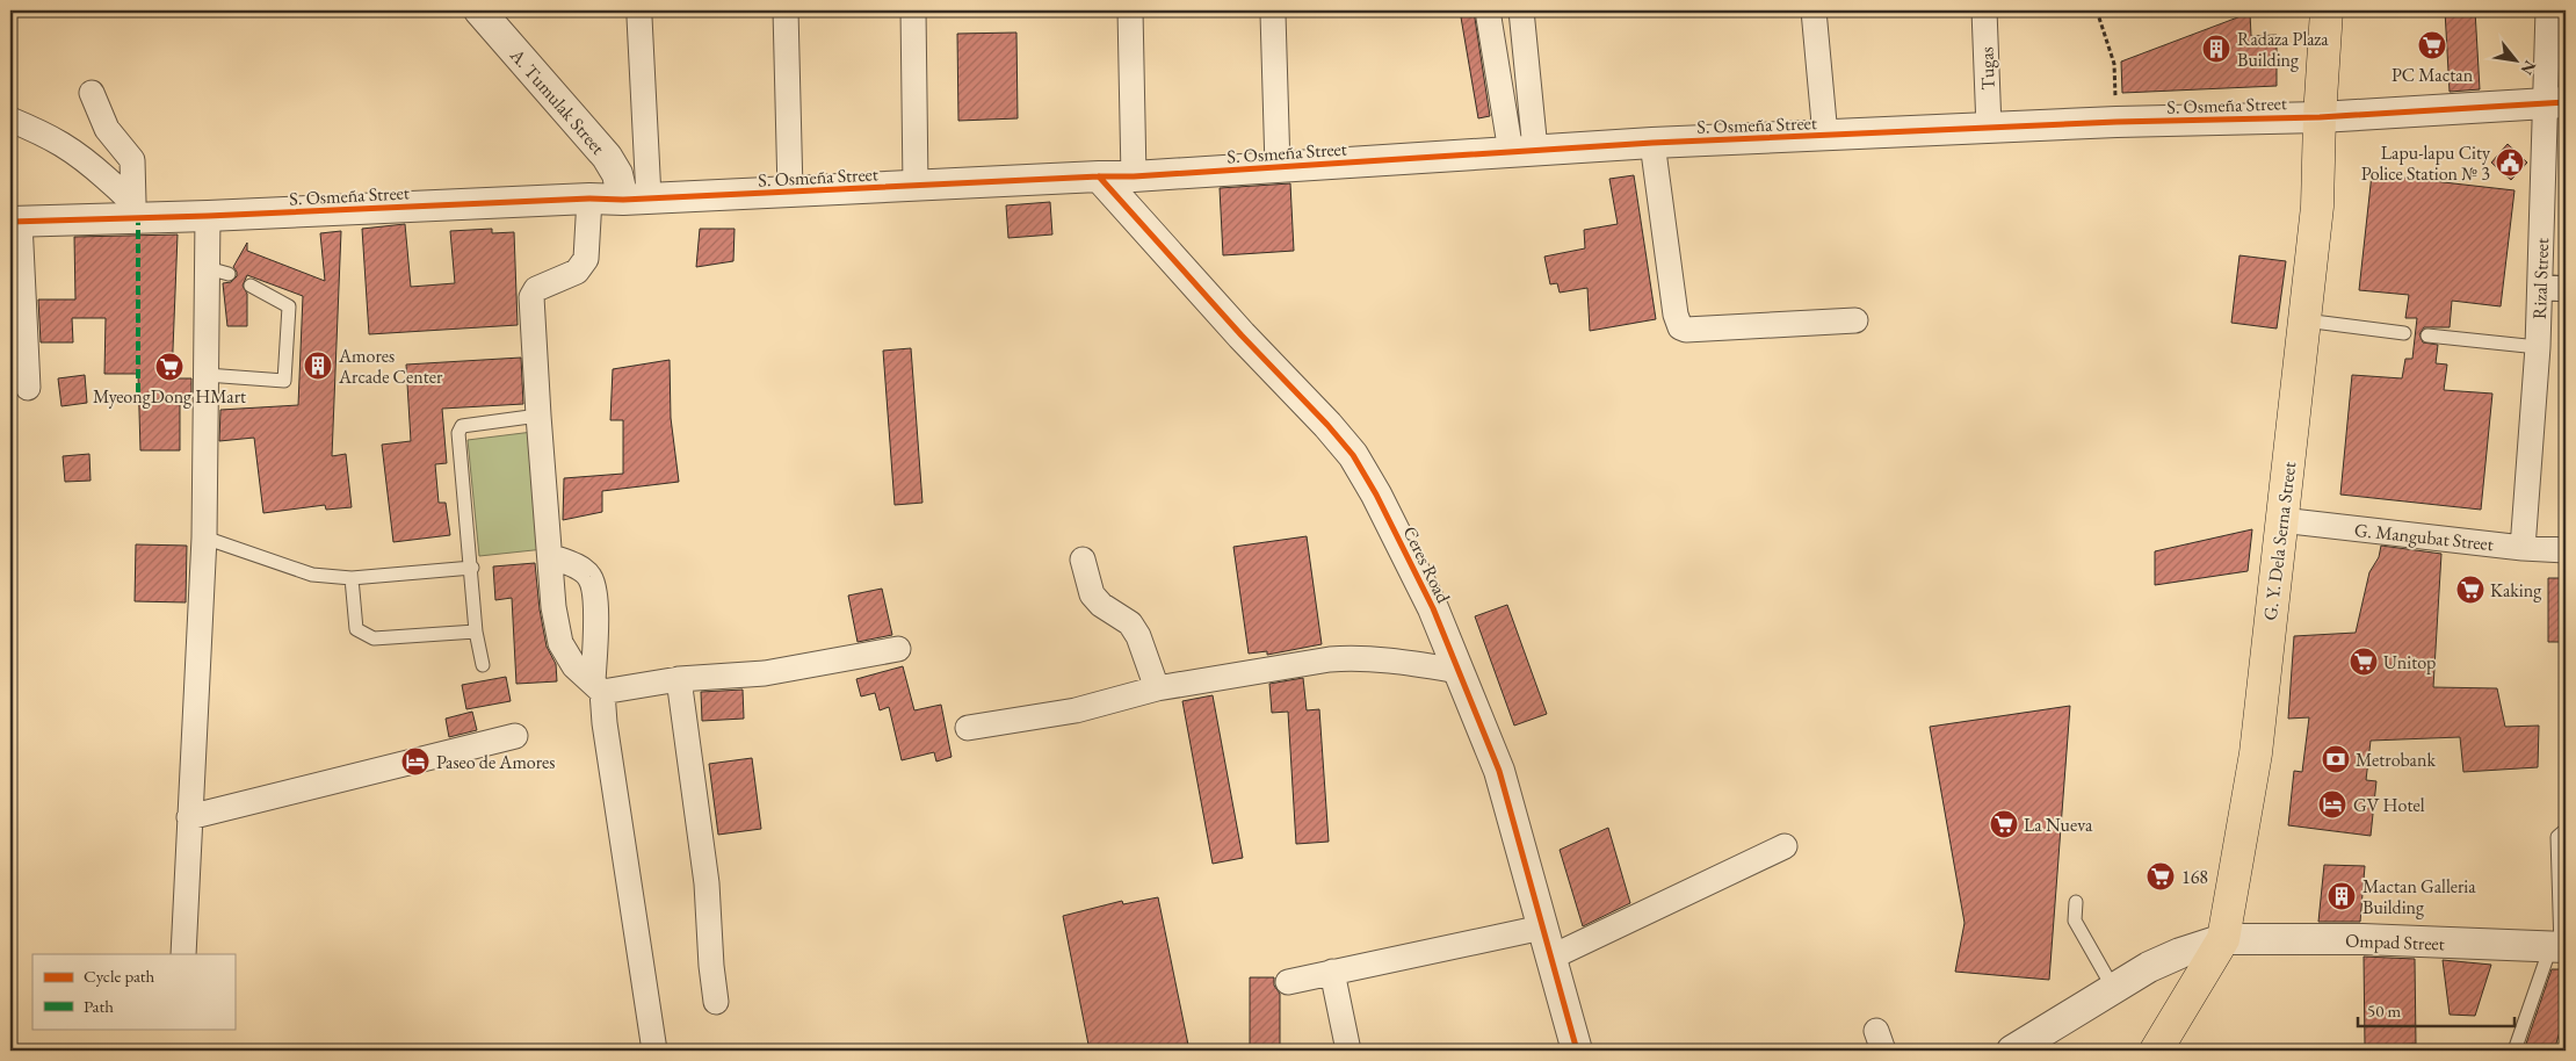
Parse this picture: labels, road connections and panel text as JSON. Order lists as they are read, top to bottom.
{
  "streets": {
    "main road": ["G. Y. Dela Serna Street"],
    "street": [
      "Tugas",
      "A. Tumulak Street",
      "S. Osmeña Street",
      "Rizal Street",
      "G. Mangubat Street",
      "Ceres Road",
      "Ompad Street"
    ]
  },
  "crossings": [
    ["Tugas", "S. Osmeña Street"],
    ["A. Tumulak Street", "S. Osmeña Street"],
    ["S. Osmeña Street", "Rizal Street"],
    ["S. Osmeña Street", "G. Y. Dela Serna Street"],
    ["S. Osmeña Street", "Ceres Road"],
    ["Rizal Street", "G. Mangubat Street"],
    ["G. Mangubat Street", "G. Y. Dela Serna Street"],
    ["G. Y. Dela Serna Street", "Ompad Street"]
  ],
  "places": {
    "supermarket": [
      "PC Mactan",
      "MyeongDong HMart",
      "Kaking",
      "Unitop",
      "La Nueva",
      "168"
    ],
    "building": ["Radaza Plaza Building", "Amores Arcade Center", "Mactan Galleria Building"],
    "public building": ["Lapu-lapu City Police Station № 3"],
    "bank": ["Metrobank"],
    "hotel": ["Paseo de Amores", "GV Hotel"]
  },
  "legend": ["Cycle path", "Path"],
  "scale_bar": "50 m",
  "north": "bottom right"
}
